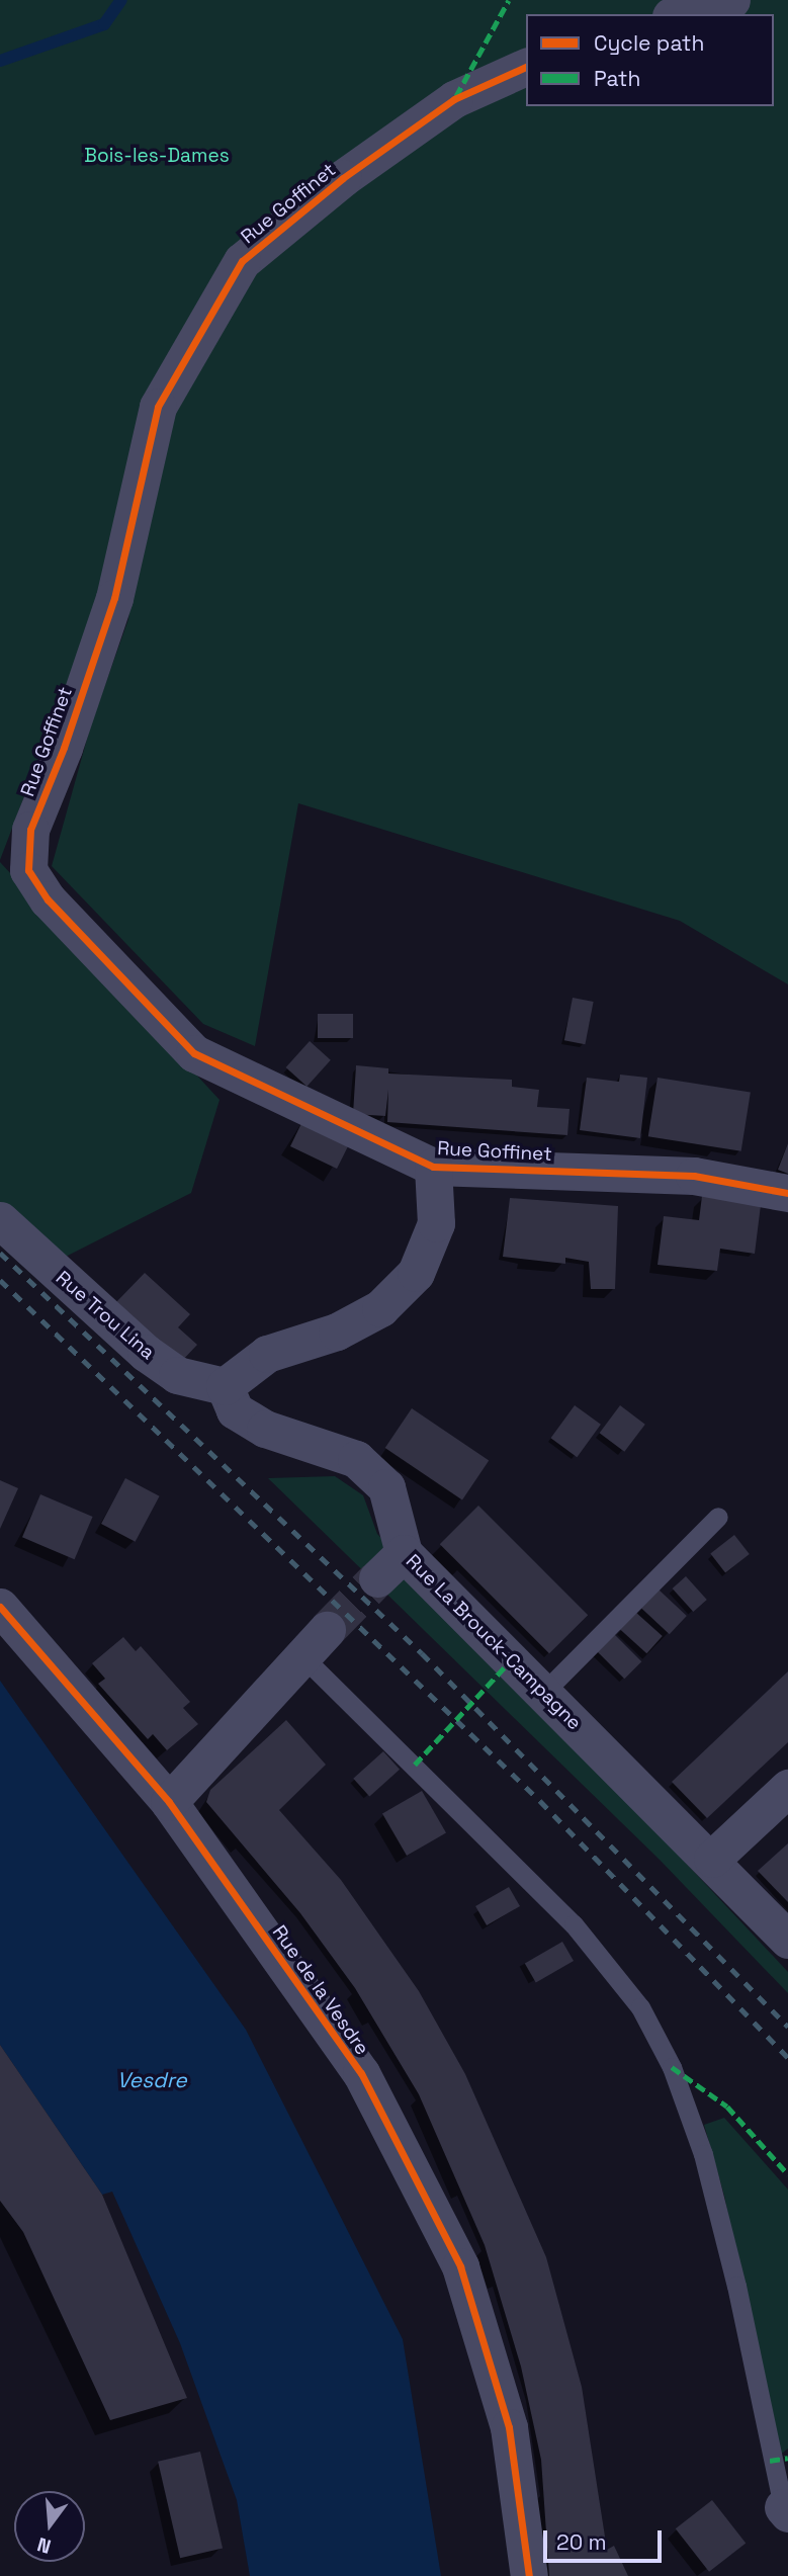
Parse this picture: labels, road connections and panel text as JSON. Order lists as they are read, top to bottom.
{
  "streets": {
    "street": [
      "Rue Goffinet",
      "Rue Trou Lina",
      "Rue La Brouck-Campagne",
      "Rue de la Vesdre"
    ]
  },
  "crossings": [
    ["Rue Goffinet", "Rue Trou Lina"],
    ["Rue Goffinet", "Rue La Brouck-Campagne"],
    ["Rue Trou Lina", "Rue La Brouck-Campagne"]
  ],
  "water": ["Vesdre"],
  "parks": ["Bois-les-Dames"],
  "legend": ["Cycle path", "Path"],
  "scale_bar": "20 m",
  "north": "bottom"
}
